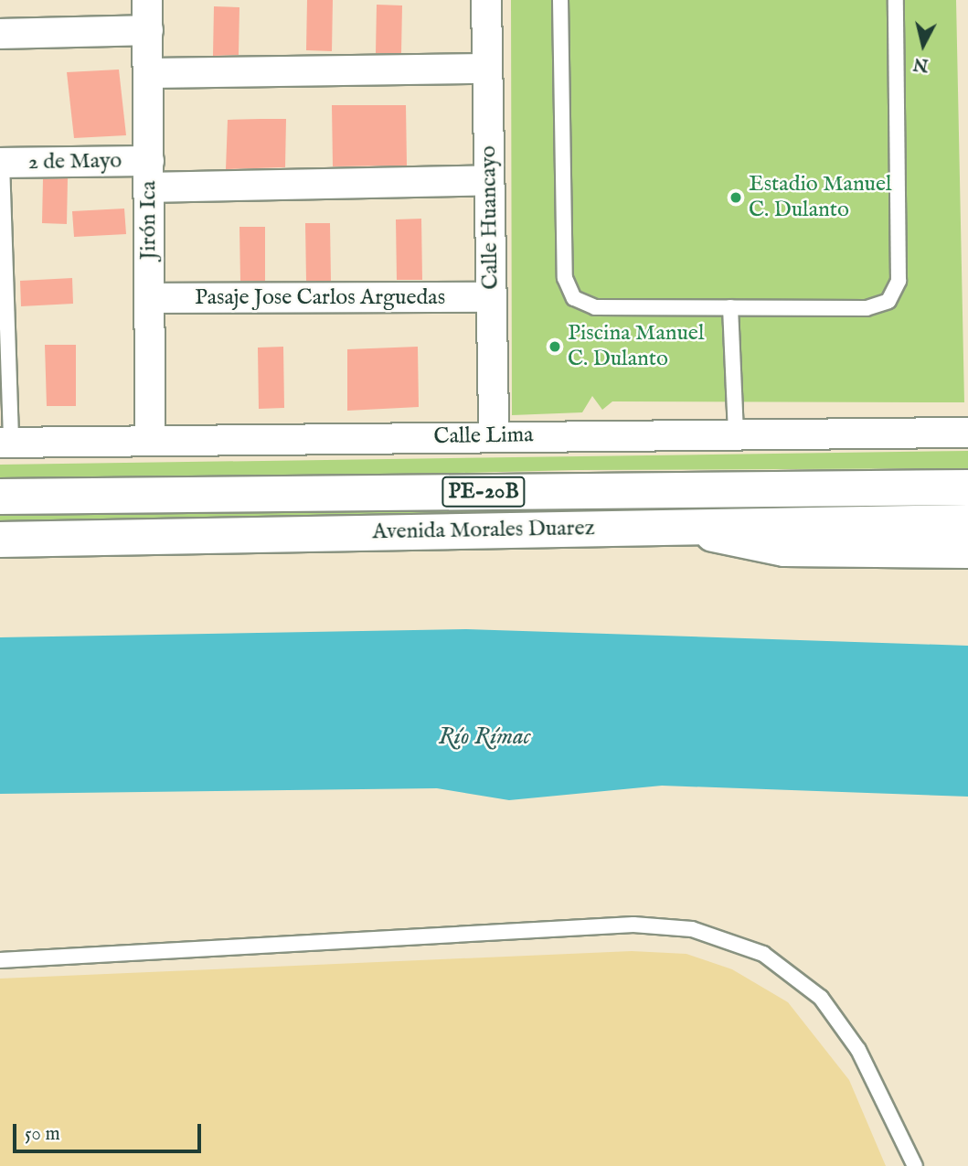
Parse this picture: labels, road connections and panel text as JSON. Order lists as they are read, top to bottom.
{
  "streets": {
    "main road": ["PE-20B", "Avenida Morales Duarez"],
    "street": [
      "2 de Mayo",
      "Calle Huancayo",
      "Jirón Ica",
      "Pasaje Jose Carlos Arguedas",
      "Calle Lima"
    ]
  },
  "crossings": [
    ["2 de Mayo", "Calle Huancayo"],
    ["2 de Mayo", "Jirón Ica"],
    ["Calle Huancayo", "Pasaje Jose Carlos Arguedas"],
    ["Calle Huancayo", "Calle Lima"],
    ["Jirón Ica", "Pasaje Jose Carlos Arguedas"],
    ["Jirón Ica", "Calle Lima"]
  ],
  "water": ["Río Rímac"],
  "places": ["Estadio Manuel C. Dulanto", "Piscina Manuel C. Dulanto"],
  "scale_bar": "50 m",
  "north": "bottom"
}
